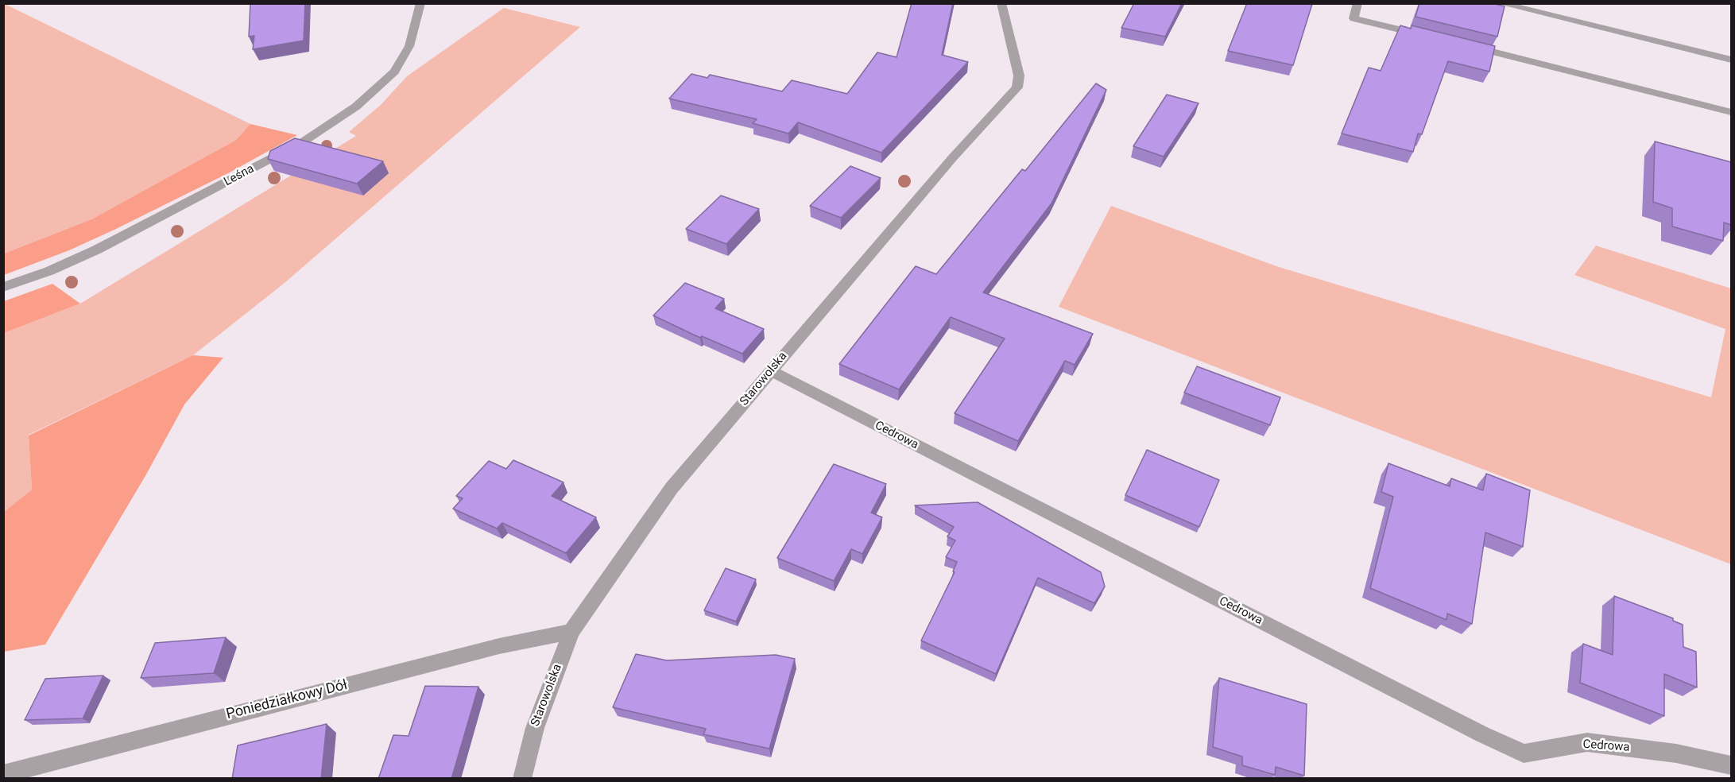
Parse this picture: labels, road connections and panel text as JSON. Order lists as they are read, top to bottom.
{
  "streets": {
    "street": [
      "Leśna",
      "Starowolska",
      "Cedrowa",
      "Poniedziałkowy Dół"
    ]
  },
  "crossings": [
    ["Starowolska", "Cedrowa"],
    ["Starowolska", "Poniedziałkowy Dół"]
  ]
}
